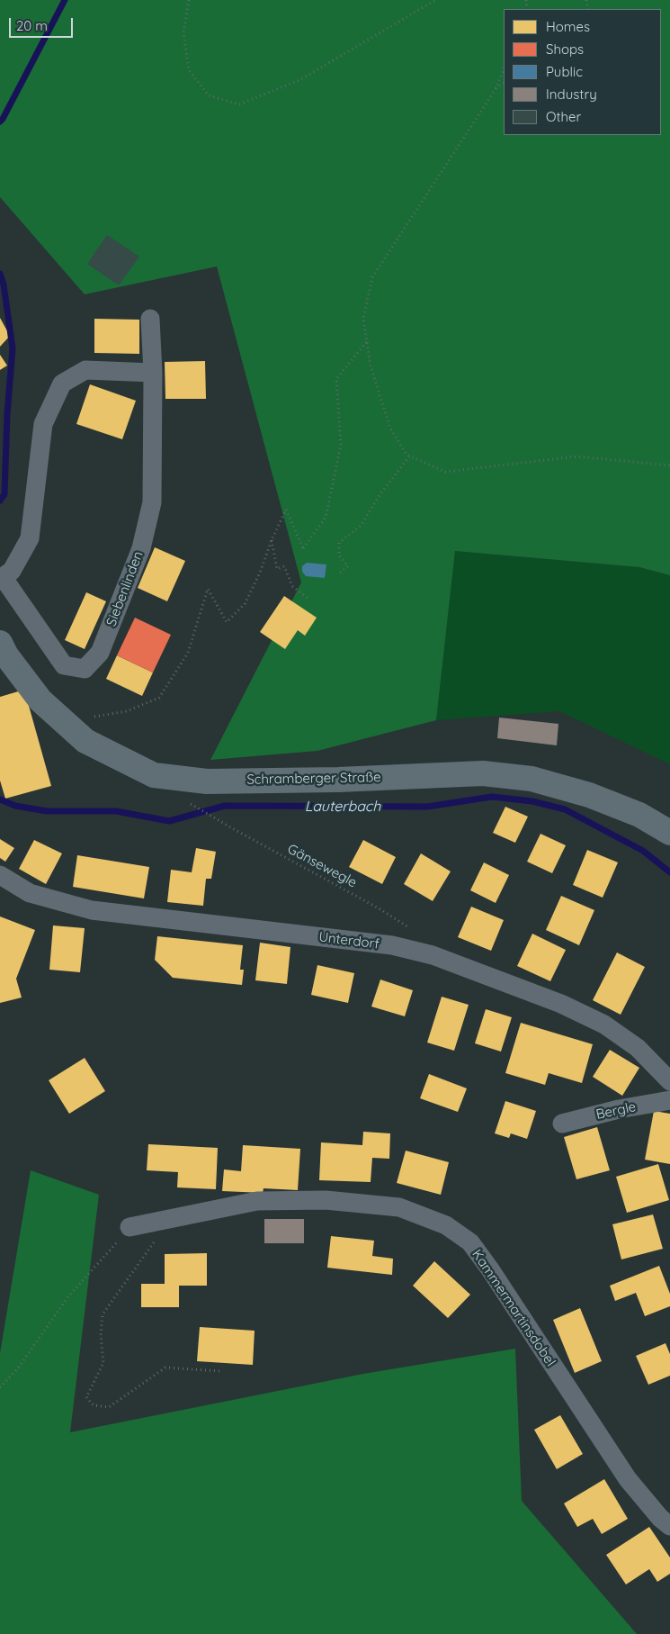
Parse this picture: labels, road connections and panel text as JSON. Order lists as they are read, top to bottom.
{
  "streets": {
    "main road": ["Schramberger Straße"],
    "street": [
      "Siebenlinden",
      "Unterdorf",
      "Bergle",
      "Kammermartinsdobel"
    ],
    "path": ["Gänsewegle"]
  },
  "crossings": [
    ["Gänsewegle", "Unterdorf"]
  ],
  "water": ["Lauterbach"],
  "legend": [
    "Homes",
    "Shops",
    "Public",
    "Industry",
    "Other"
  ],
  "scale_bar": "20 m"
}
